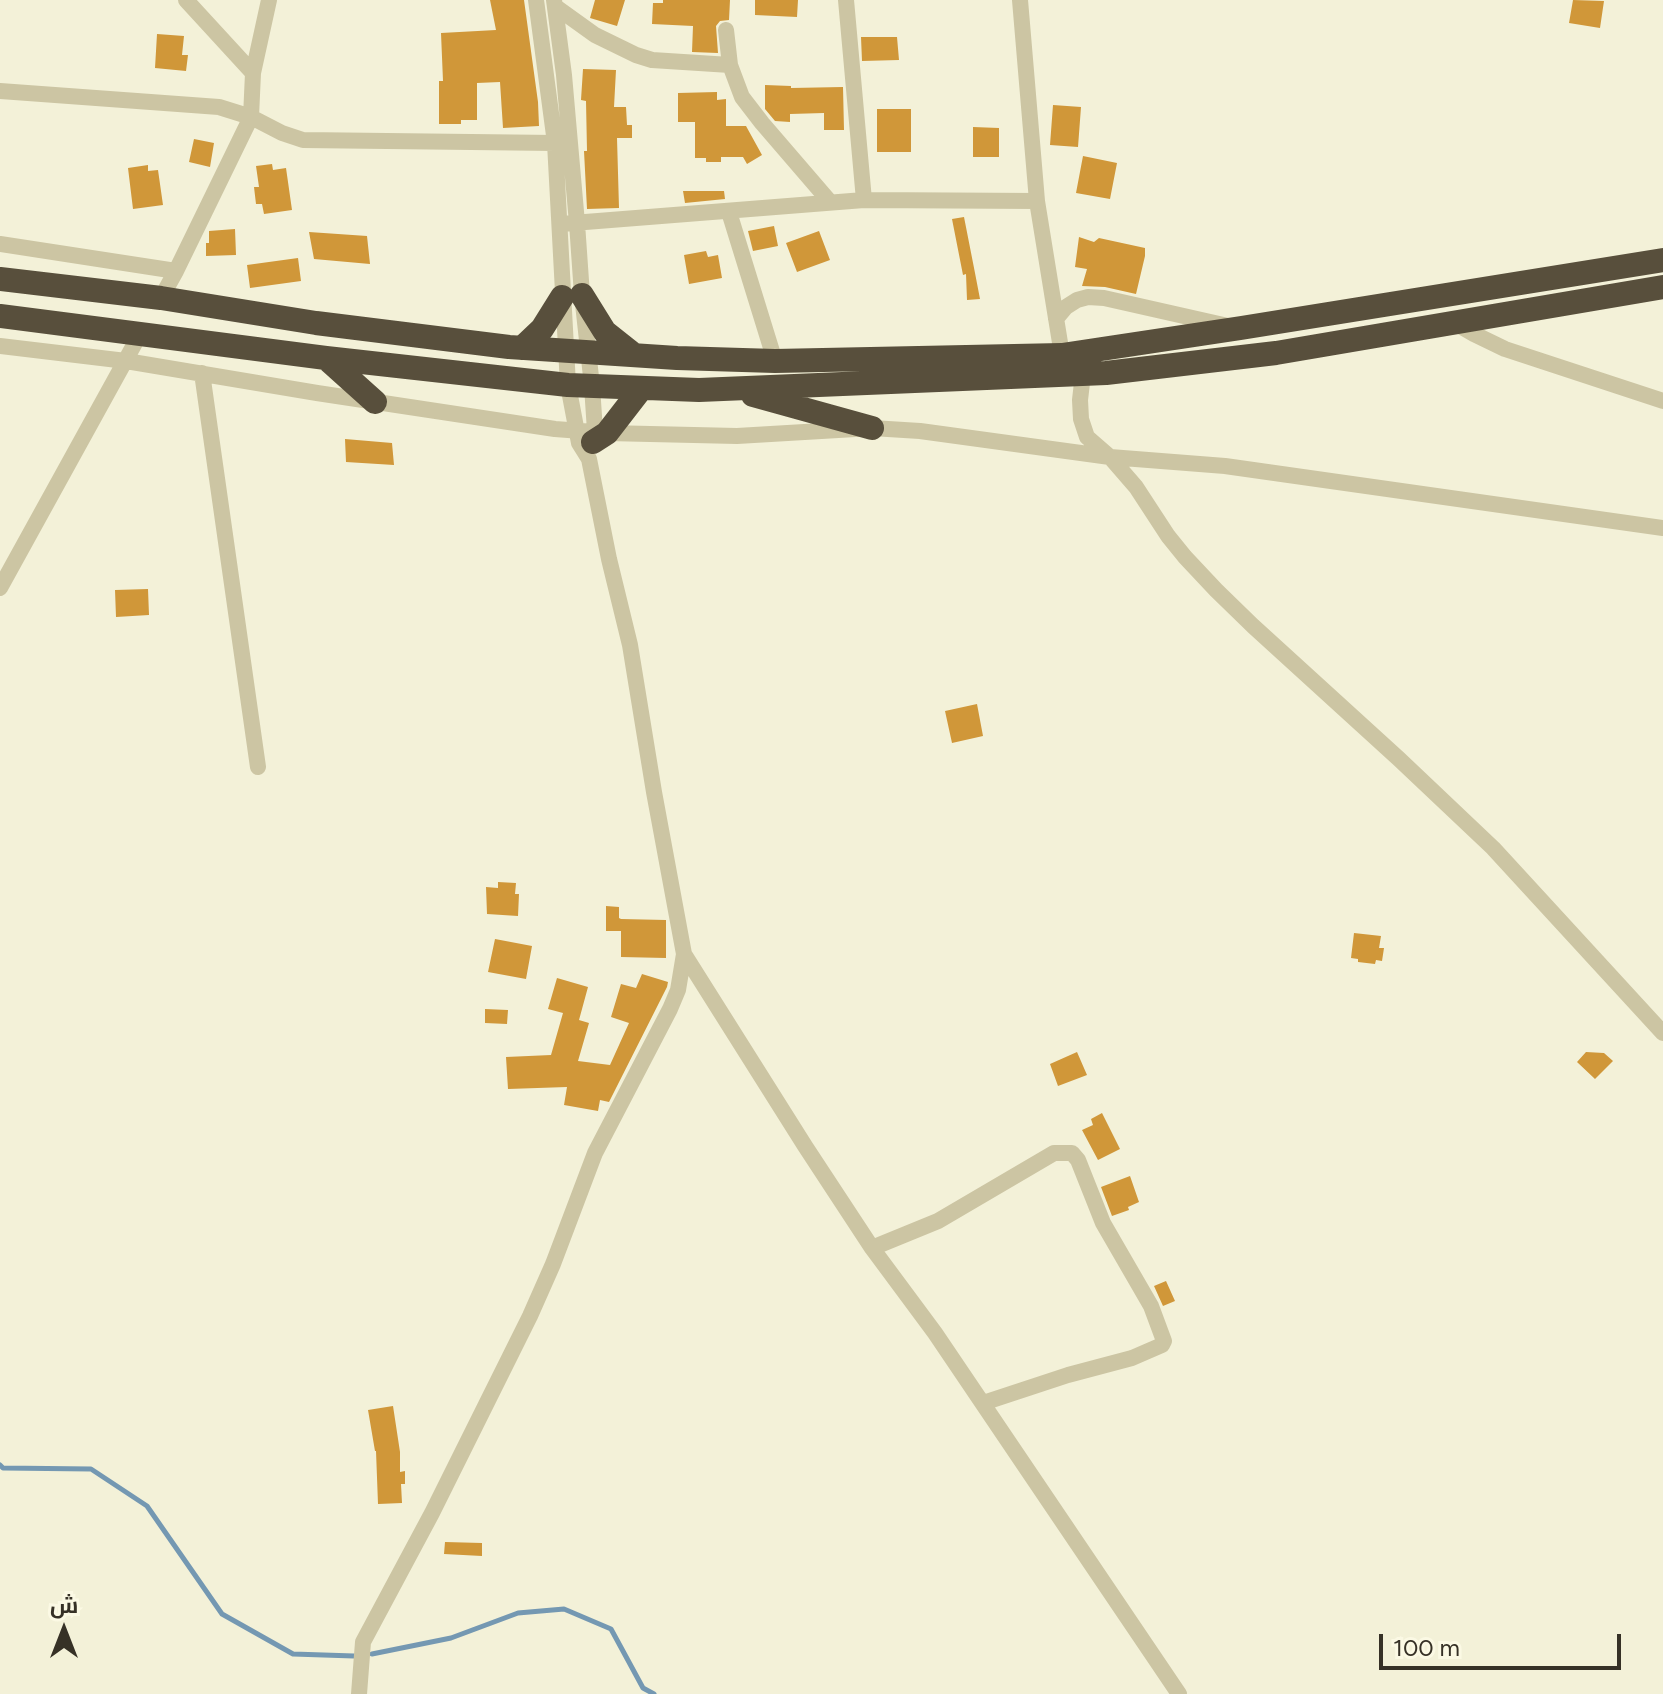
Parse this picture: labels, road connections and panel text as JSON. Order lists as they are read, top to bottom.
{
  "scale_bar": "100 m",
  "north": "top"
}
